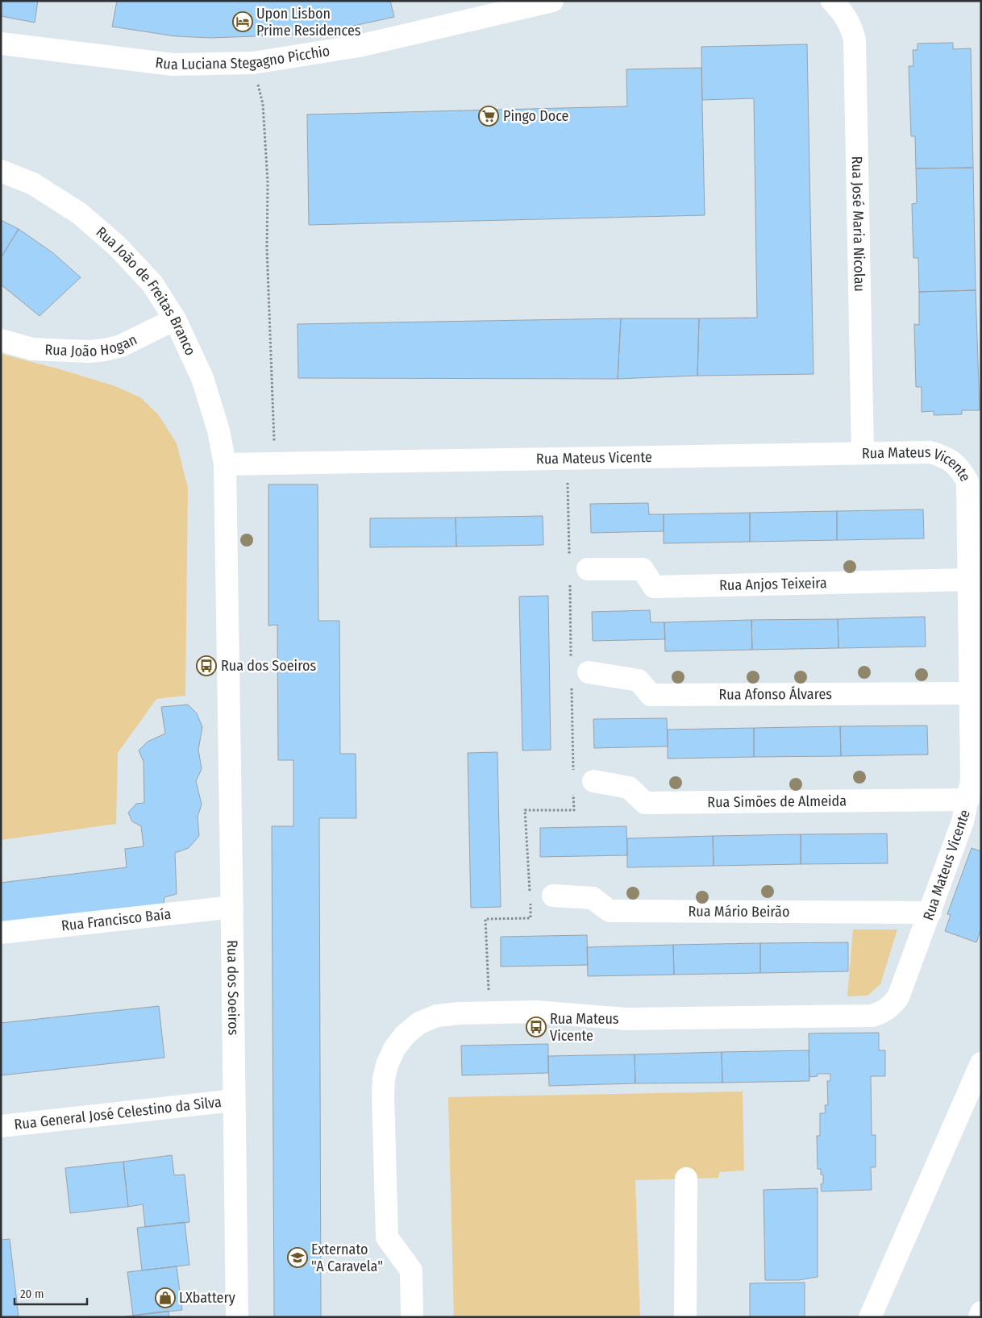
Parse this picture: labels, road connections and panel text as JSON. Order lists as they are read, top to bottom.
{
  "streets": {
    "main road": [
      "Rua Luciana Stegagno Picchio",
      "Rua José Maria Nicolau",
      "Rua João de Freitas Branco",
      "Rua João Hogan",
      "Rua Mateus Vicente",
      "Rua Anjos Teixeira",
      "Rua Afonso Álvares",
      "Rua Simões de Almeida",
      "Rua Mário Beirão",
      "Rua Francisco Baía",
      "Rua dos Soeiros",
      "Rua General José Celestino da Silva"
    ]
  },
  "crossings": [
    ["Rua José Maria Nicolau", "Rua Mateus Vicente"],
    ["Rua João de Freitas Branco", "Rua João Hogan"],
    ["Rua João de Freitas Branco", "Rua Mateus Vicente"],
    ["Rua João de Freitas Branco", "Rua dos Soeiros"],
    ["Rua Mateus Vicente", "Rua Anjos Teixeira"],
    ["Rua Mateus Vicente", "Rua Afonso Álvares"],
    ["Rua Mateus Vicente", "Rua Simões de Almeida"],
    ["Rua Mateus Vicente", "Rua Mário Beirão"],
    ["Rua Mateus Vicente", "Rua dos Soeiros"],
    ["Rua Francisco Baía", "Rua dos Soeiros"],
    ["Rua dos Soeiros", "Rua General José Celestino da Silva"]
  ],
  "places": {
    "hotel": ["Upon Lisbon Prime Residences"],
    "supermarket": ["Pingo Doce"],
    "bus stop": ["Rua dos Soeiros", "Rua Mateus Vicente"],
    "school or university": ["Externato \"A Caravela\""],
    "shop": ["LXbattery"]
  },
  "scale_bar": "20 m"
}
